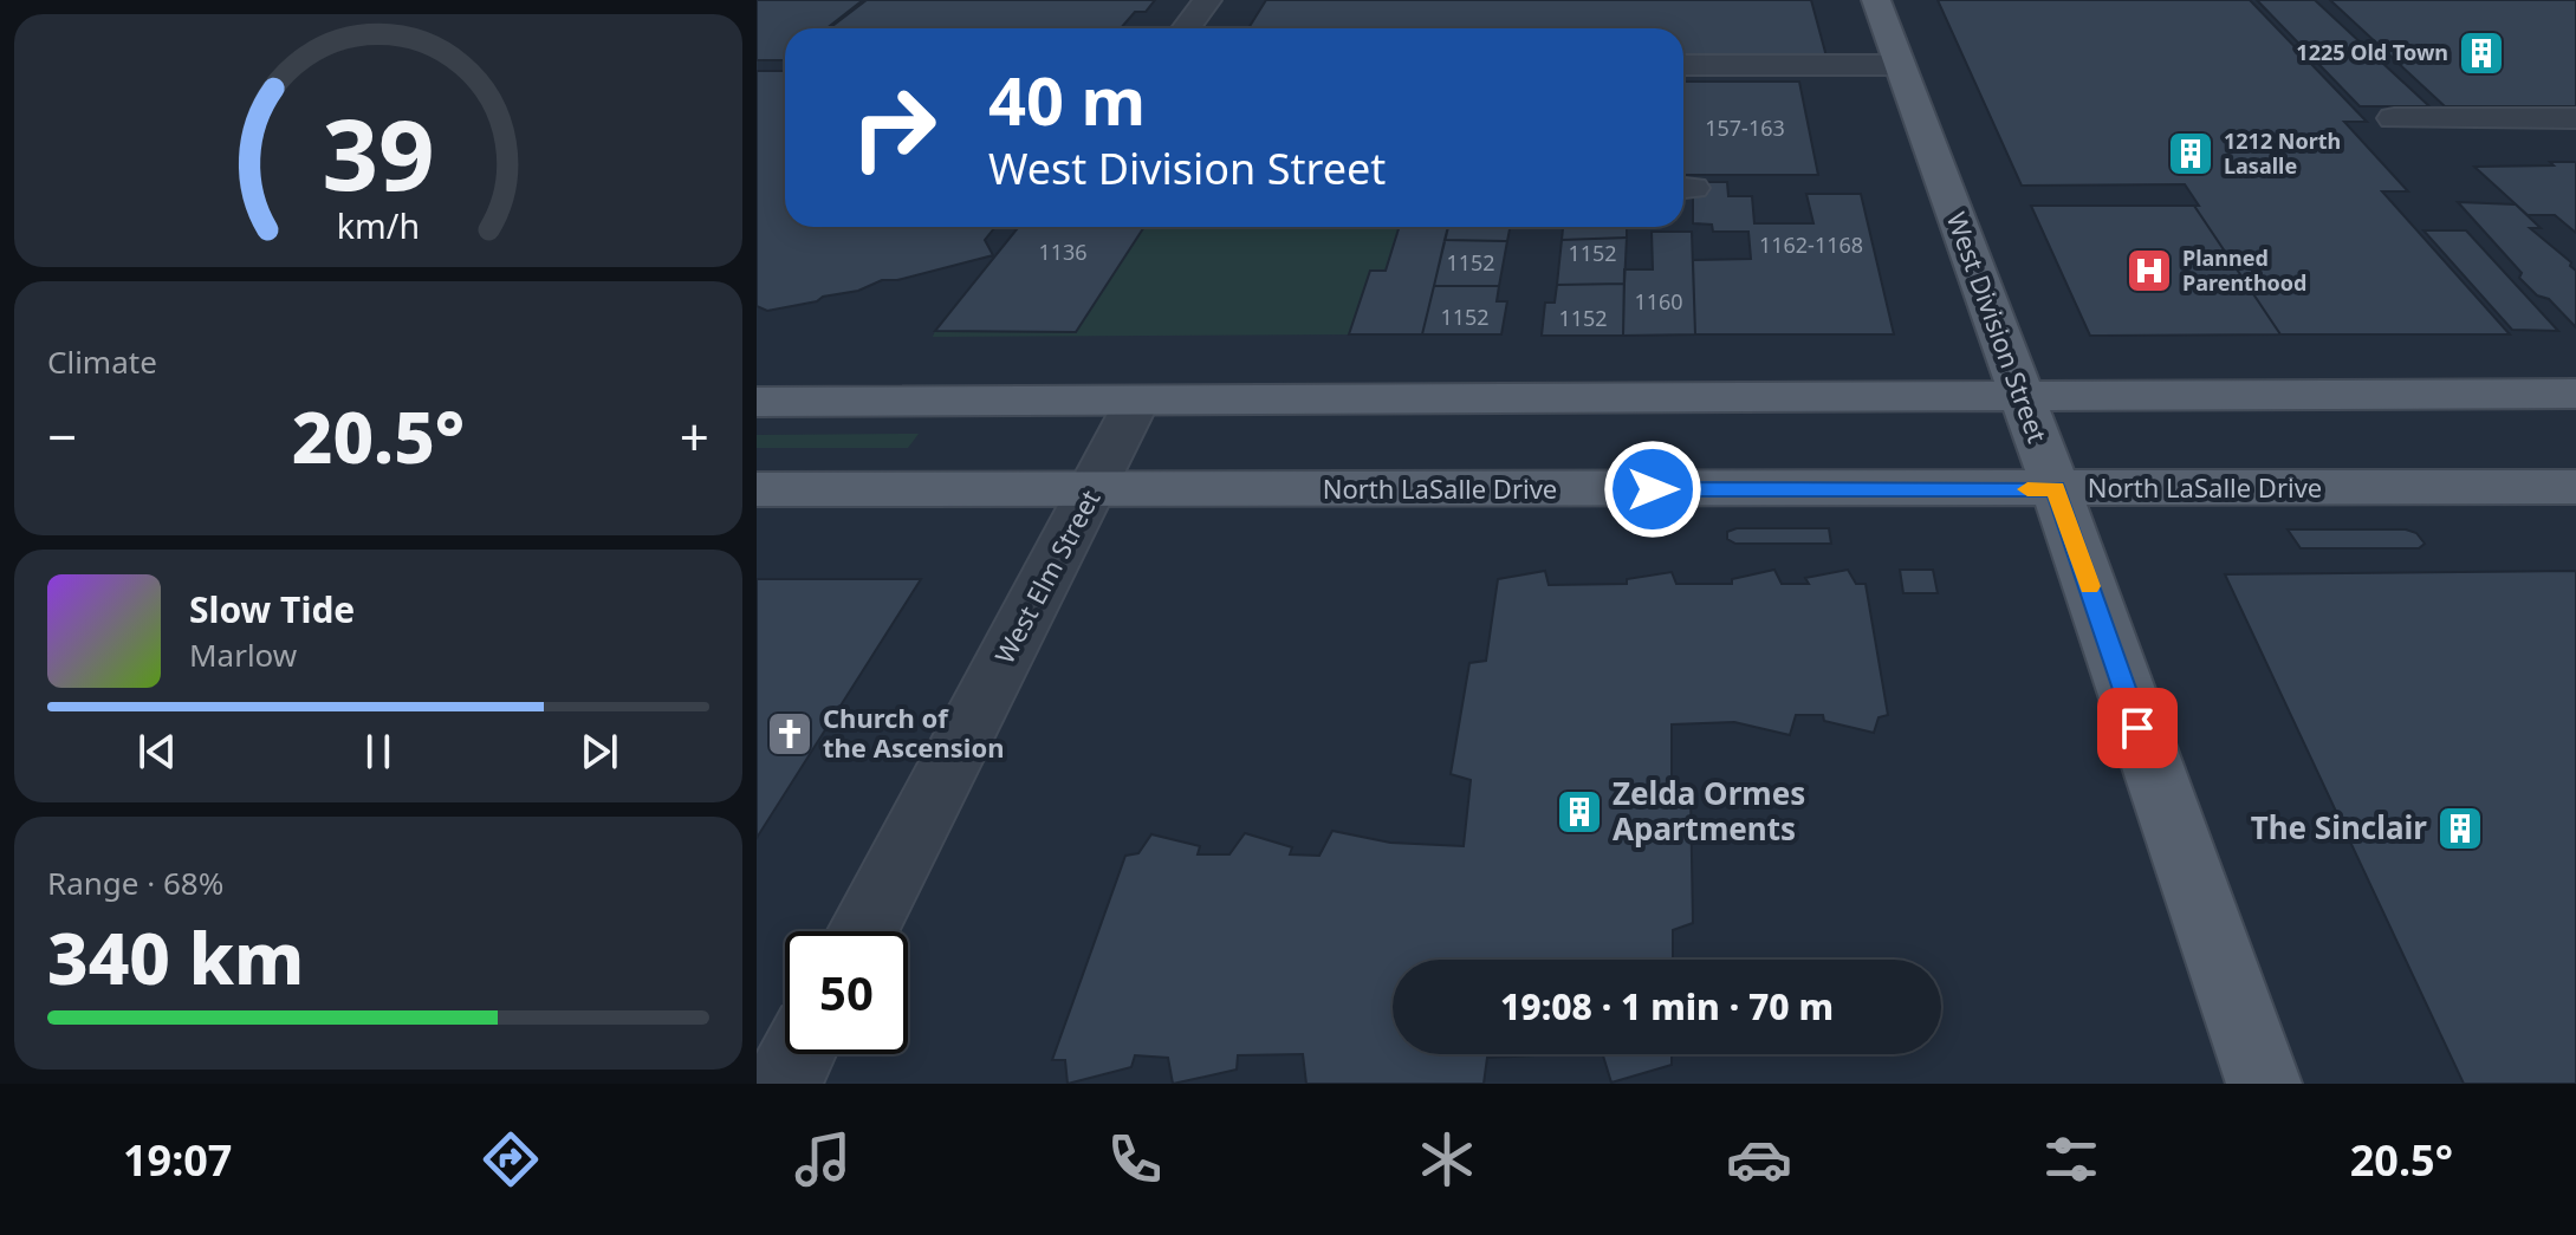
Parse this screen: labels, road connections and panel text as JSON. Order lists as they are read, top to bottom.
{
  "streets": {
    "main road": ["West Division Street", "North LaSalle Drive"],
    "street": ["West Elm Street"]
  },
  "crossings": [
    ["West Division Street", "North LaSalle Drive"],
    ["North LaSalle Drive", "West Elm Street"]
  ],
  "places": {
    "building": [
      "1225 Old Town",
      "1212 North Lasalle",
      "Zelda Ormes Apartments",
      "The Sinclair"
    ],
    "hospital": ["Planned Parenthood"],
    "church": ["Church of the Ascension"]
  },
  "house_numbers": [
    "157-163",
    "1162-1168",
    "1136",
    "1152",
    "1152",
    "1160",
    "1152",
    "1152"
  ],
  "page": {
    "turn": ["40 m", "West Division Street"],
    "tile": [
      "Climate",
      ["Range · 68%", "340 km"]
    ],
    "heat": ["−", "20.5°", "+"],
    "song": ["Slow Tide", "Marlow"],
    "limit": "50",
    "trip": "19:08 · 1 min · 70 m",
    "tabs": ["19:07", "20.5°"],
    "gauge": ["39", "km/h"]
  }
}
